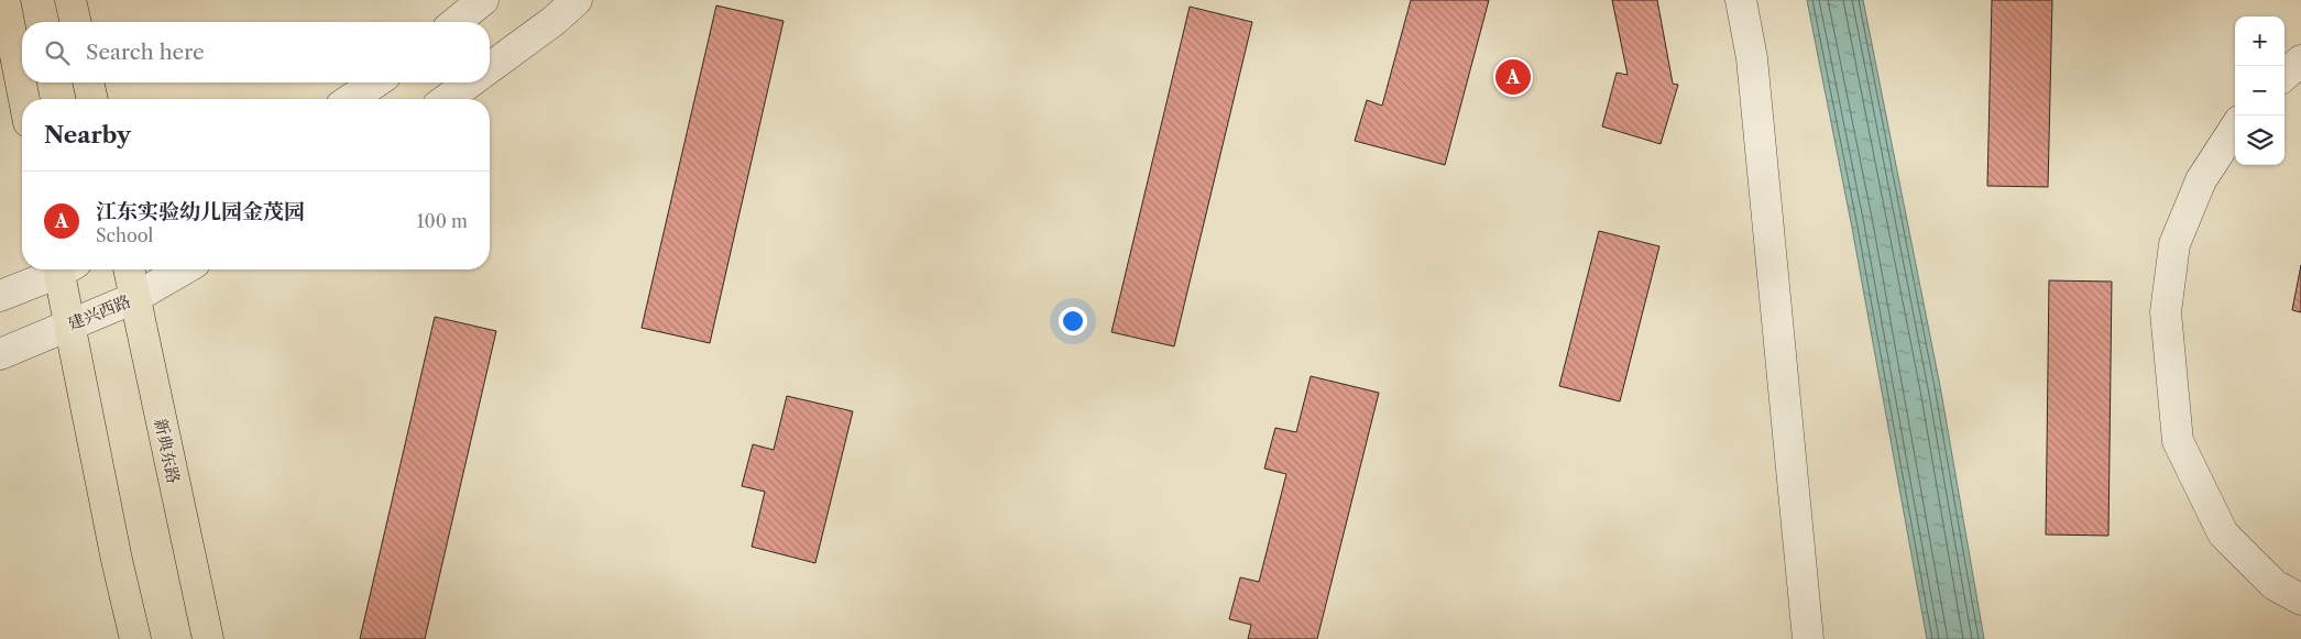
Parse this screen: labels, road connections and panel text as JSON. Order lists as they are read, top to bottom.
{
  "streets": {
    "main road": ["新典东路"],
    "street": ["建兴西路"]
  },
  "crossings": [
    ["建兴西路", "新典东路"]
  ],
  "page": {
    "map_buttons": ["+", "−"],
    "search": "Search here",
    "pins": "A",
    "heading": "Nearby",
    "list": [
      {
        "mark": "A",
        "name": "江东实验幼儿园金茂园",
        "note": "School",
        "value": "100 m"
      }
    ]
  }
}
